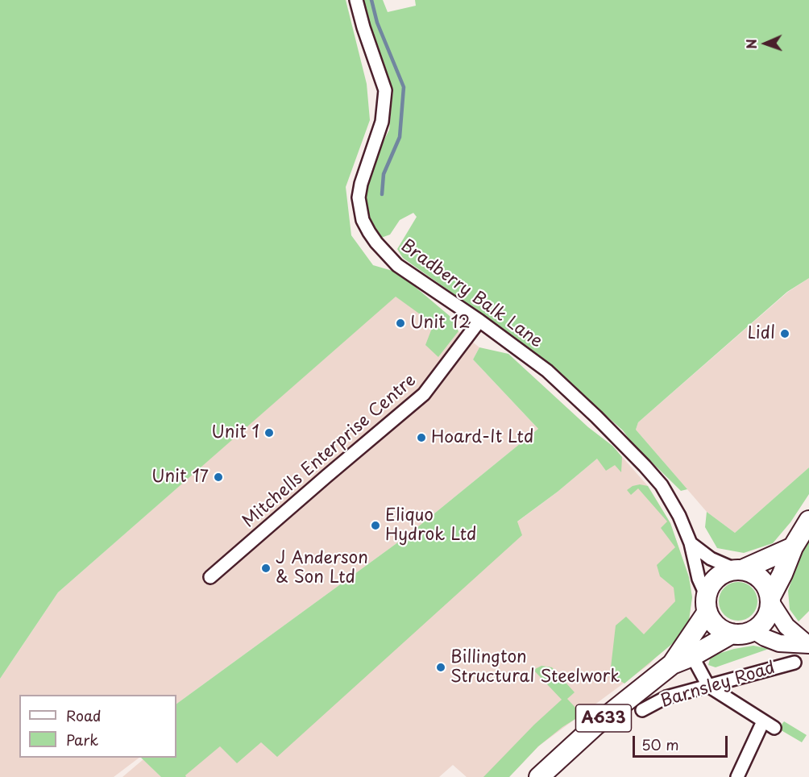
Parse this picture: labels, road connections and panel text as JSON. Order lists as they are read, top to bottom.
{
  "streets": {
    "main road": ["Barnsley Road", "A633"],
    "street": ["Bradberry Balk Lane", "Mitchells Enterprise Centre"]
  },
  "crossings": [
    ["Bradberry Balk Lane", "Mitchells Enterprise Centre"],
    ["Bradberry Balk Lane", "Barnsley Road"]
  ],
  "places": [
    "Unit 12",
    "Lidl",
    "Unit 1",
    "Hoard-It Ltd",
    "Unit 17",
    "Eliquo Hydrok Ltd",
    "J Anderson & Son Ltd",
    "Billington Structural Steelwork"
  ],
  "legend": ["Road", "Park"],
  "scale_bar": "50 m",
  "north": "left"
}
